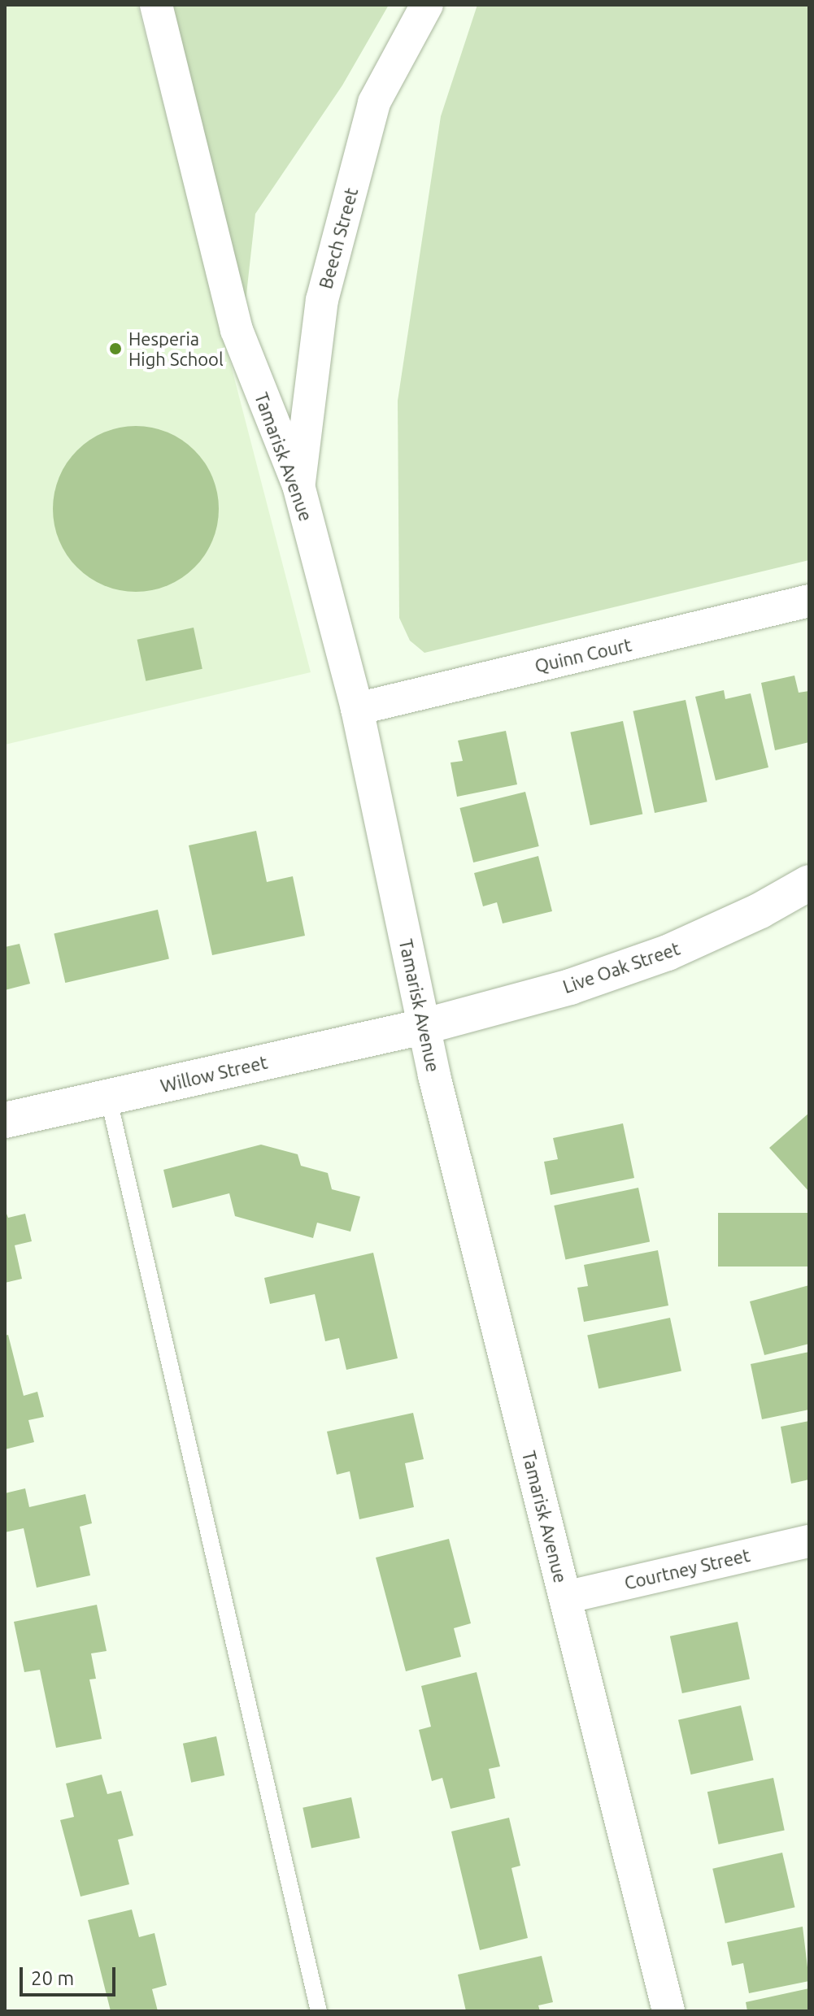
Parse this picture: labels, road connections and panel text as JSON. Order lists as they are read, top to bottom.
{
  "streets": {
    "street": [
      "Beech Street",
      "Tamarisk Avenue",
      "Quinn Court",
      "Live Oak Street",
      "Willow Street",
      "Courtney Street"
    ]
  },
  "crossings": [
    ["Beech Street", "Tamarisk Avenue"],
    ["Tamarisk Avenue", "Quinn Court"],
    ["Tamarisk Avenue", "Live Oak Street"],
    ["Tamarisk Avenue", "Willow Street"],
    ["Tamarisk Avenue", "Courtney Street"],
    ["Live Oak Street", "Willow Street"]
  ],
  "places": ["Hesperia High School"],
  "scale_bar": "20 m"
}
